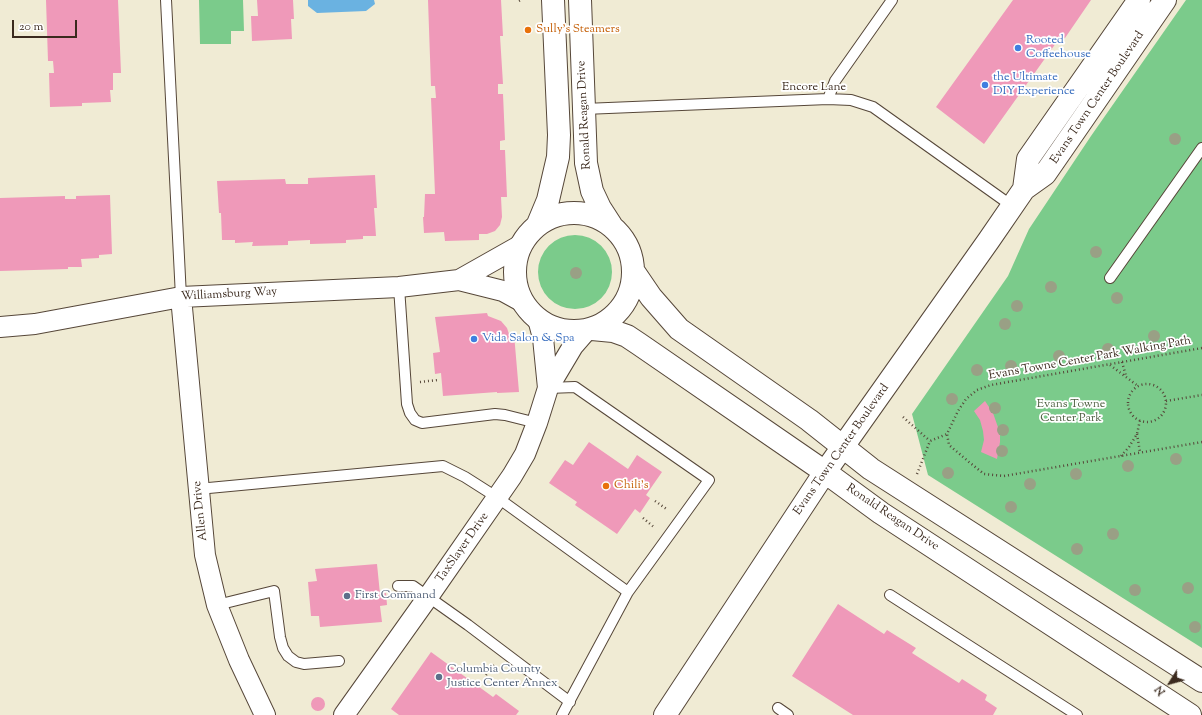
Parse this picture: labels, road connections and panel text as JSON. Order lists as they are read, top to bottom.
{
  "streets": {
    "street": [
      "Evans Town Center Boulevard",
      "Ronald Reagan Drive",
      "Williamsburg Way",
      "Allen Drive",
      "TaxSlayer Drive"
    ],
    "lane": ["Encore Lane"],
    "path": ["Evans Towne Center Park Walking Path"]
  },
  "crossings": [
    ["Encore Lane", "Evans Town Center Boulevard"],
    ["Encore Lane", "Ronald Reagan Drive"],
    ["Evans Town Center Boulevard", "Ronald Reagan Drive"],
    ["Ronald Reagan Drive", "Williamsburg Way"],
    ["Ronald Reagan Drive", "TaxSlayer Drive"],
    ["Williamsburg Way", "Allen Drive"],
    ["Williamsburg Way", "TaxSlayer Drive"]
  ],
  "parks": ["Evans Towne Center Park"],
  "places": [
    "Sully's Steamers",
    "Rooted Coffeehouse",
    "the Ultimate DIY Experience",
    "Vida Salon & Spa",
    "Chili's",
    "First Command",
    "Columbia County Justice Center Annex"
  ],
  "scale_bar": "20 m",
  "north": "bottom left"
}
